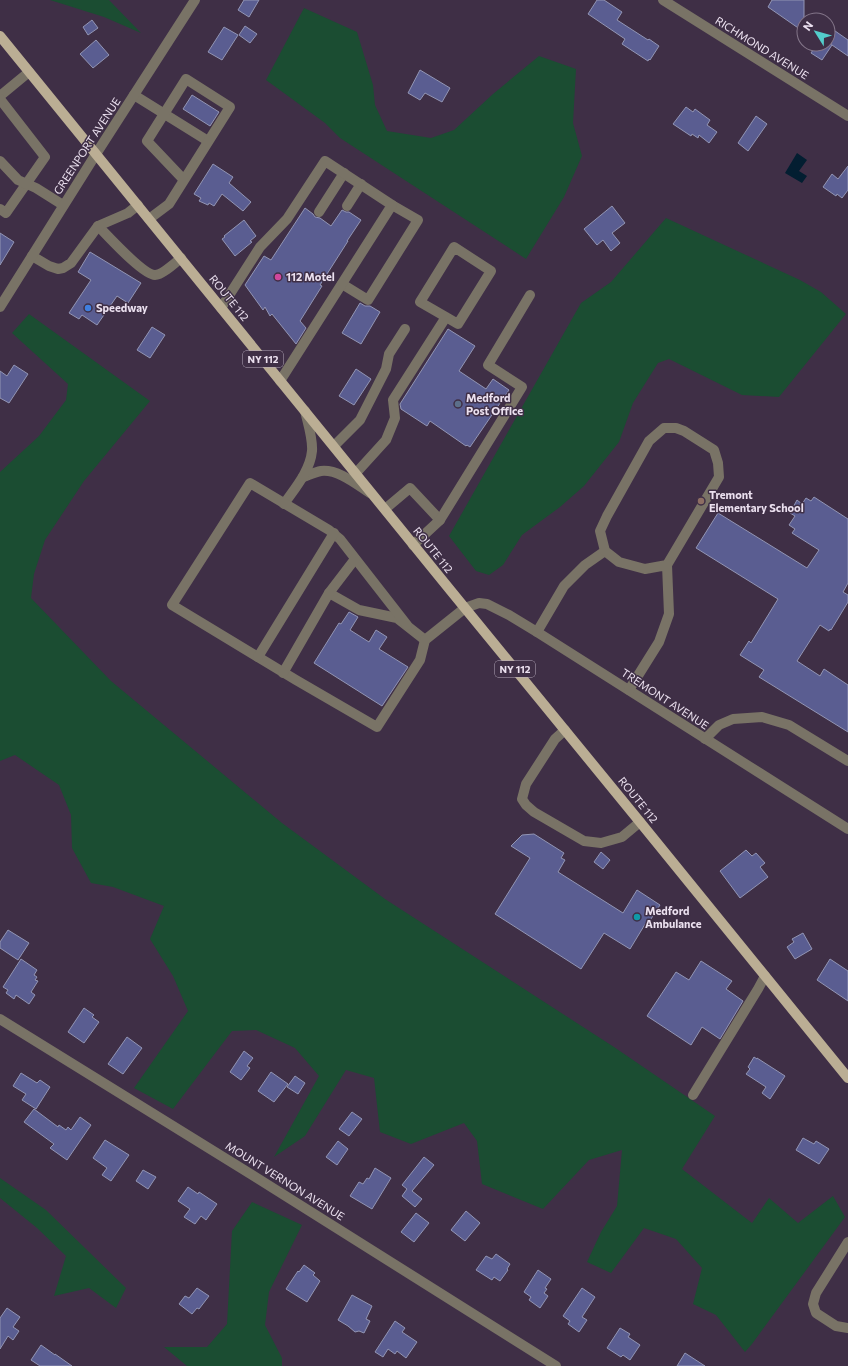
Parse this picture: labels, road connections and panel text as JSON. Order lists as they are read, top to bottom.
{
  "streets": {
    "main road": ["ROUTE 112", "NY 112"],
    "street": [
      "RICHMOND AVENUE",
      "GREENPORT AVENUE",
      "TREMONT AVENUE",
      "MOUNT VERNON AVENUE"
    ]
  },
  "crossings": [
    ["GREENPORT AVENUE", "ROUTE 112"],
    ["ROUTE 112", "TREMONT AVENUE"]
  ],
  "places": [
    "112 Motel",
    "Speedway",
    "Medford Post Office",
    "Tremont Elementary School",
    "Medford Ambulance"
  ],
  "north": "top left"
}
